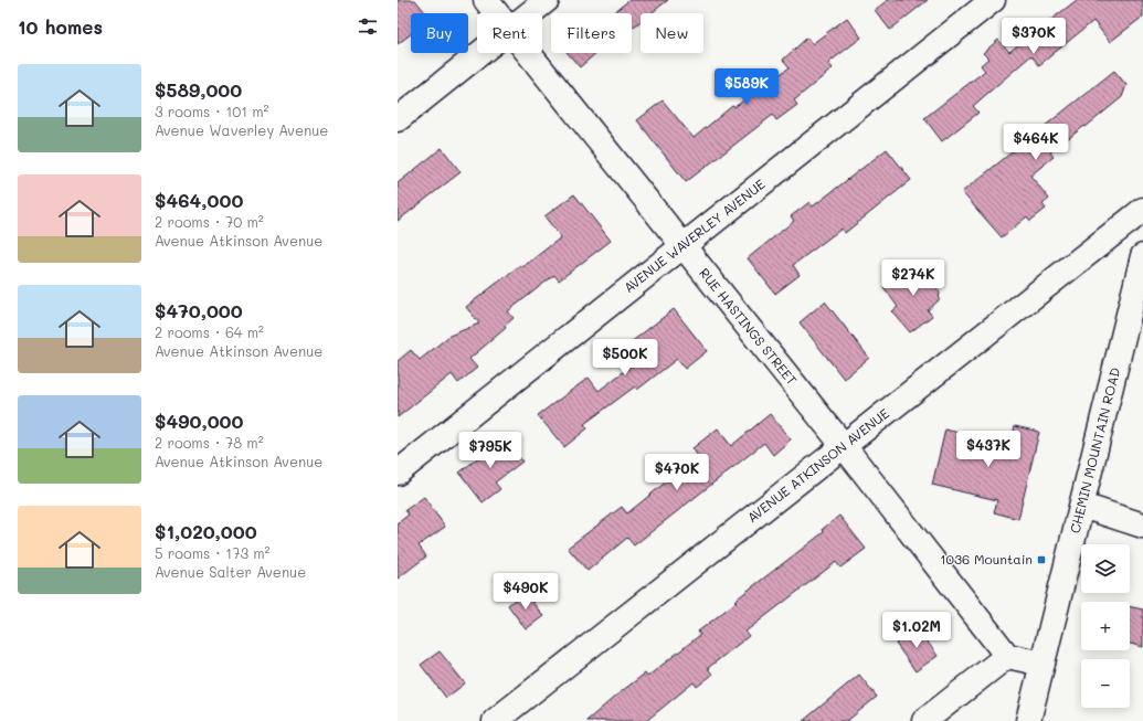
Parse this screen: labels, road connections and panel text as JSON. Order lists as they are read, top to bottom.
{
  "streets": {
    "street": [
      "AVENUE WAVERLEY AVENUE",
      "RUE HASTINGS STREET",
      "CHEMIN MOUNTAIN ROAD",
      "AVENUE ATKINSON AVENUE"
    ]
  },
  "crossings": [
    ["AVENUE WAVERLEY AVENUE", "RUE HASTINGS STREET"],
    ["RUE HASTINGS STREET", "AVENUE ATKINSON AVENUE"]
  ],
  "places": {
    "transit": ["1036 Mountain"]
  },
  "page": {
    "heading": "10 homes",
    "chip": [
      "Buy",
      "Rent",
      "Filters",
      "New"
    ],
    "price": [
      "$370K",
      "$589K",
      "$464K",
      "$274K",
      "$500K",
      "$437K",
      "$795K",
      "$470K",
      "$490K",
      "$1.02M"
    ],
    "list": [
      {
        "name": "$589,000",
        "note": "3 rooms · 101 m² · Avenue Waverley Avenue"
      },
      {
        "name": "$464,000",
        "note": "2 rooms · 70 m² · Avenue Atkinson Avenue"
      },
      {
        "name": "$470,000",
        "note": "2 rooms · 64 m² · Avenue Atkinson Avenue"
      },
      {
        "name": "$490,000",
        "note": "2 rooms · 78 m² · Avenue Atkinson Avenue"
      },
      {
        "name": "$1,020,000",
        "note": "5 rooms · 173 m² · Avenue Salter Avenue"
      }
    ],
    "map_buttons": ["+", "−"]
  }
}
